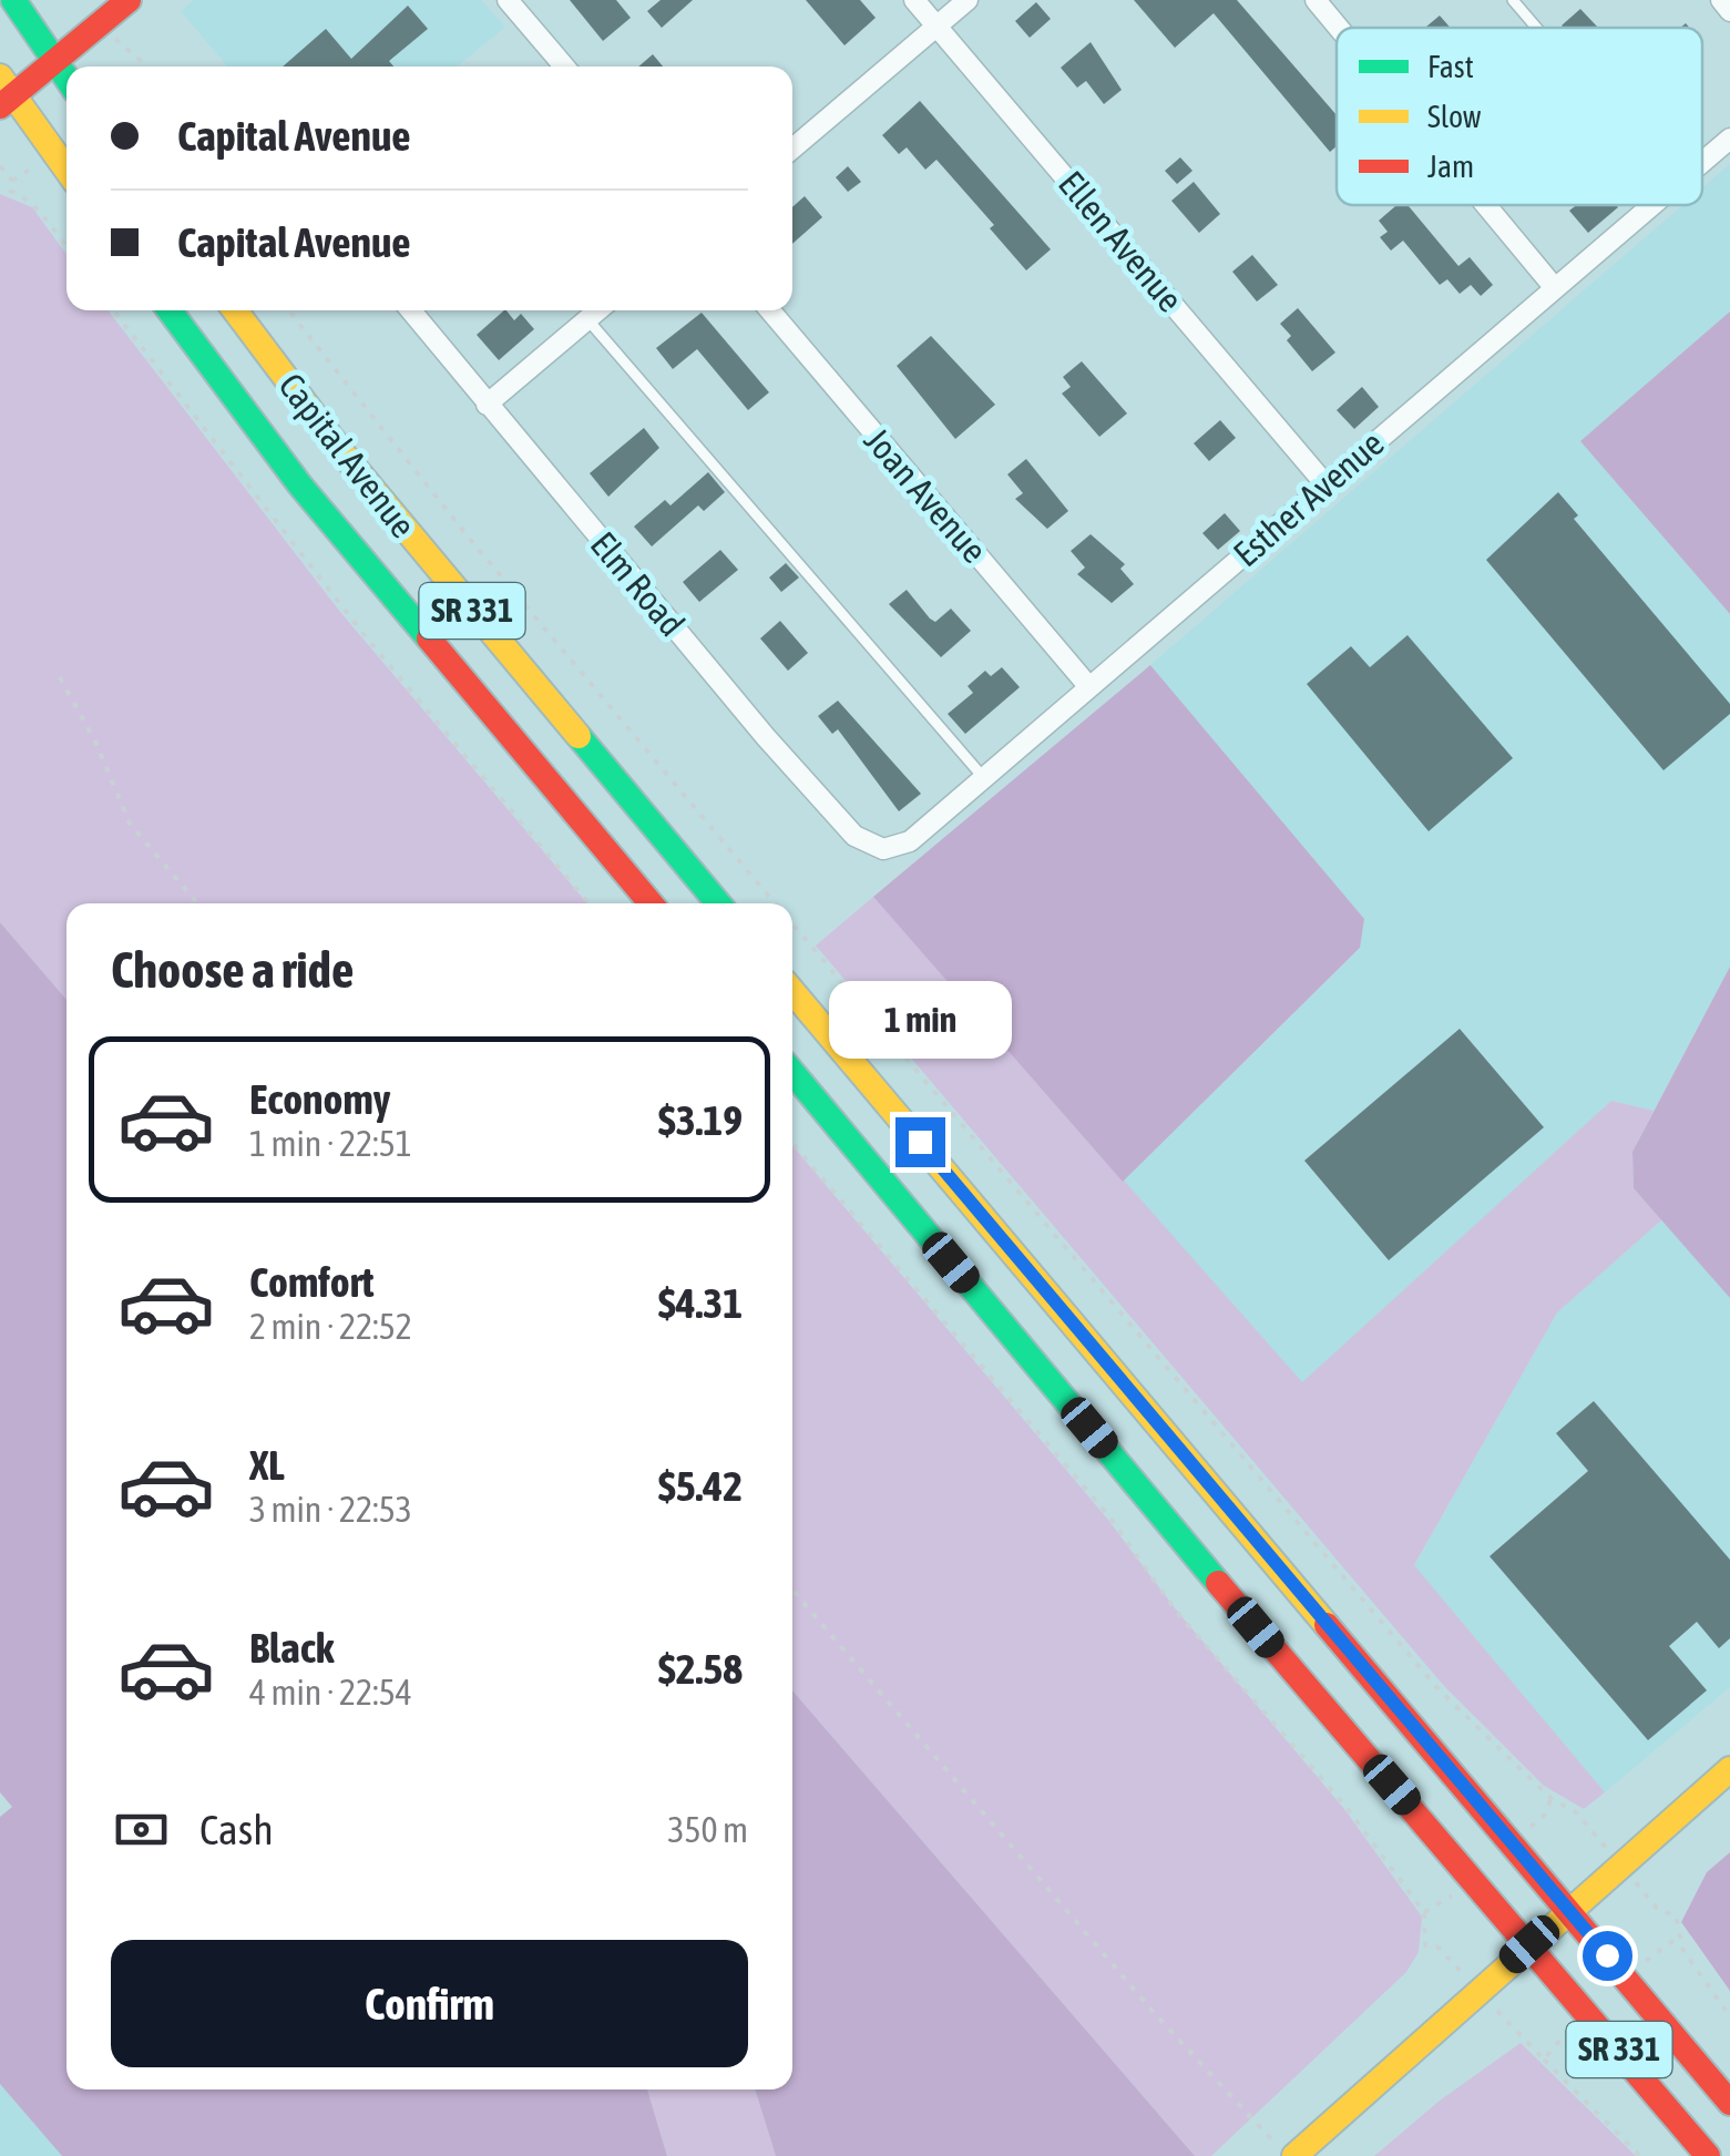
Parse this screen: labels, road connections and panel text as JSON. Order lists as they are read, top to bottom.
{
  "streets": {
    "main road": ["Capital Avenue", "SR 331"],
    "street": [
      "Ellen Avenue",
      "Joan Avenue",
      "Esther Avenue",
      "Elm Road"
    ]
  },
  "crossings": [
    ["Ellen Avenue", "Esther Avenue"],
    ["Joan Avenue", "Esther Avenue"],
    ["Esther Avenue", "Elm Road"]
  ],
  "legend": ["Fast", "Slow", "Jam"],
  "page": {
    "banner": ["Capital Avenue", "Capital Avenue"],
    "heading": "Choose a ride",
    "bubble": "1 min",
    "list": [
      {
        "name": "Economy",
        "note": "1 min · 22:51",
        "value": "$3.19"
      },
      {
        "name": "Comfort",
        "note": "2 min · 22:52",
        "value": "$4.31"
      },
      {
        "name": "XL",
        "note": "3 min · 22:53",
        "value": "$5.42"
      },
      {
        "name": "Black",
        "note": "4 min · 22:54",
        "value": "$2.58"
      }
    ],
    "pay": ["Cash", "350 m"],
    "buttons": "Confirm"
  }
}
